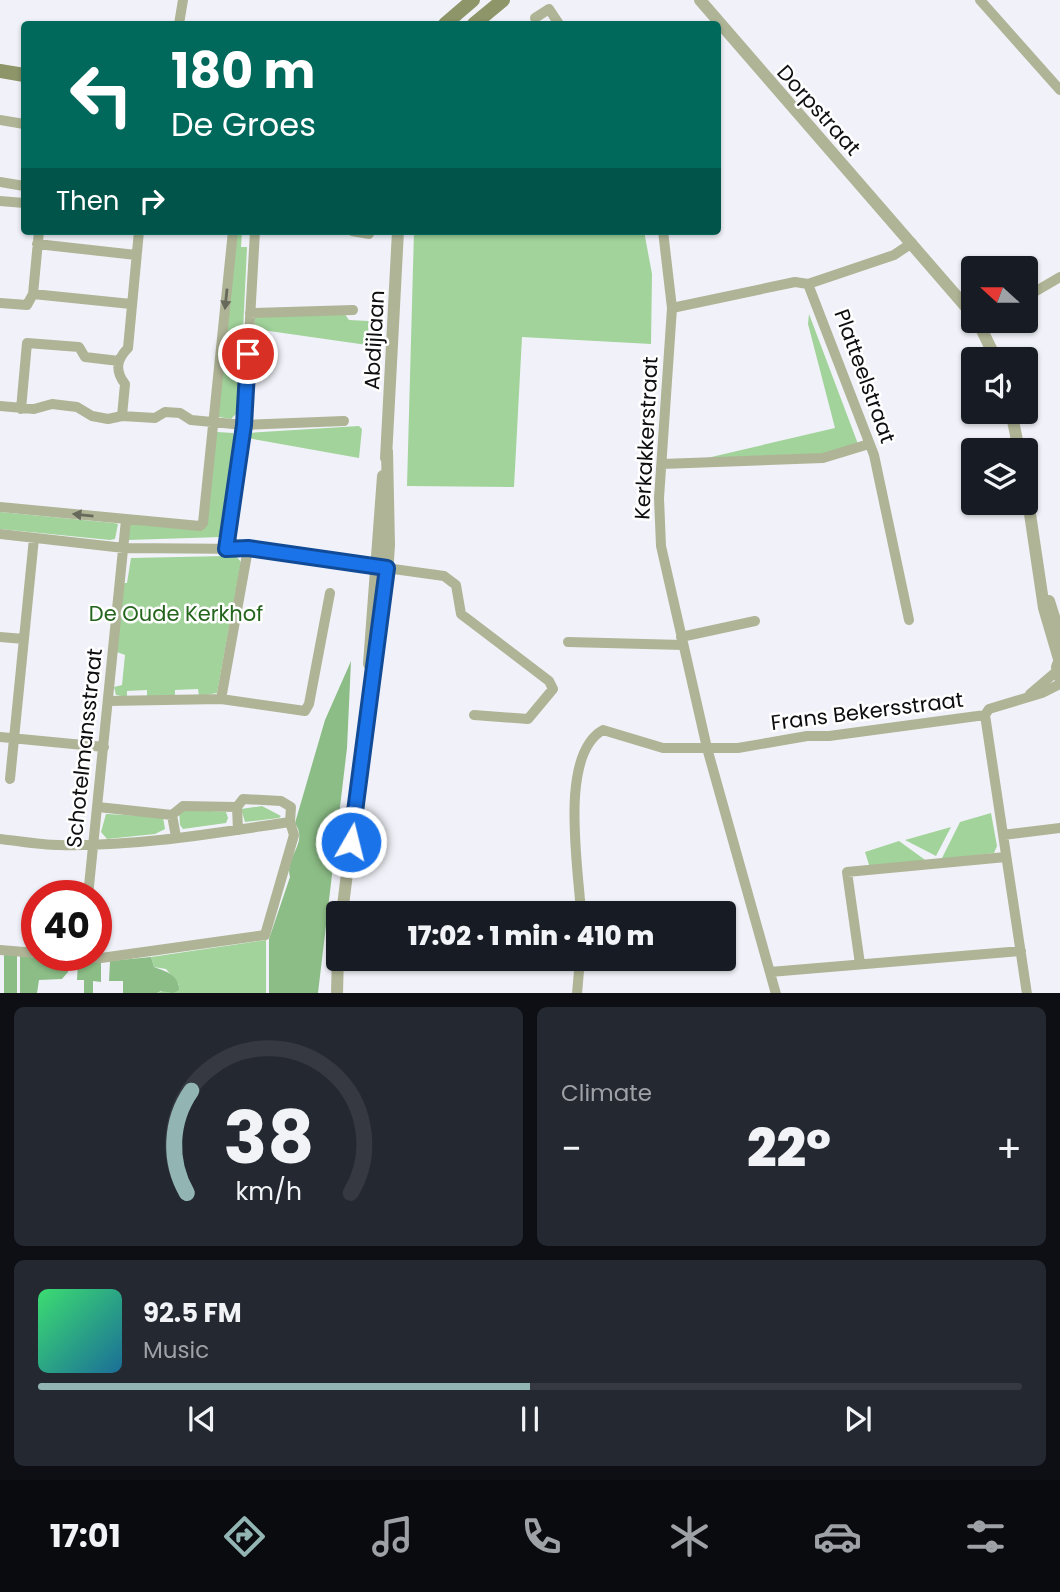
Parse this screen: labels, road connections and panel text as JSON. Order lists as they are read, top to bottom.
{
  "streets": {
    "street": [
      "Dorpstraat",
      "Abdijlaan",
      "Platteelstraat",
      "Kerkakkerstraat",
      "Frans Bekersstraat",
      "Schotelmansstraat"
    ]
  },
  "crossings": [
    ["Kerkakkerstraat", "Frans Bekersstraat"]
  ],
  "parks": ["De Oude Kerkhof"],
  "north": "left",
  "page": {
    "turn": ["180 m", "De Groes"],
    "then": "Then",
    "limit": "40",
    "trip": "17:02 · 1 min · 410 m",
    "tile": "Climate",
    "heat": ["−", "22°", "+"],
    "song": ["92.5 FM", "Music"],
    "tabs": "17:01",
    "gauge": ["38", "km/h"]
  }
}
